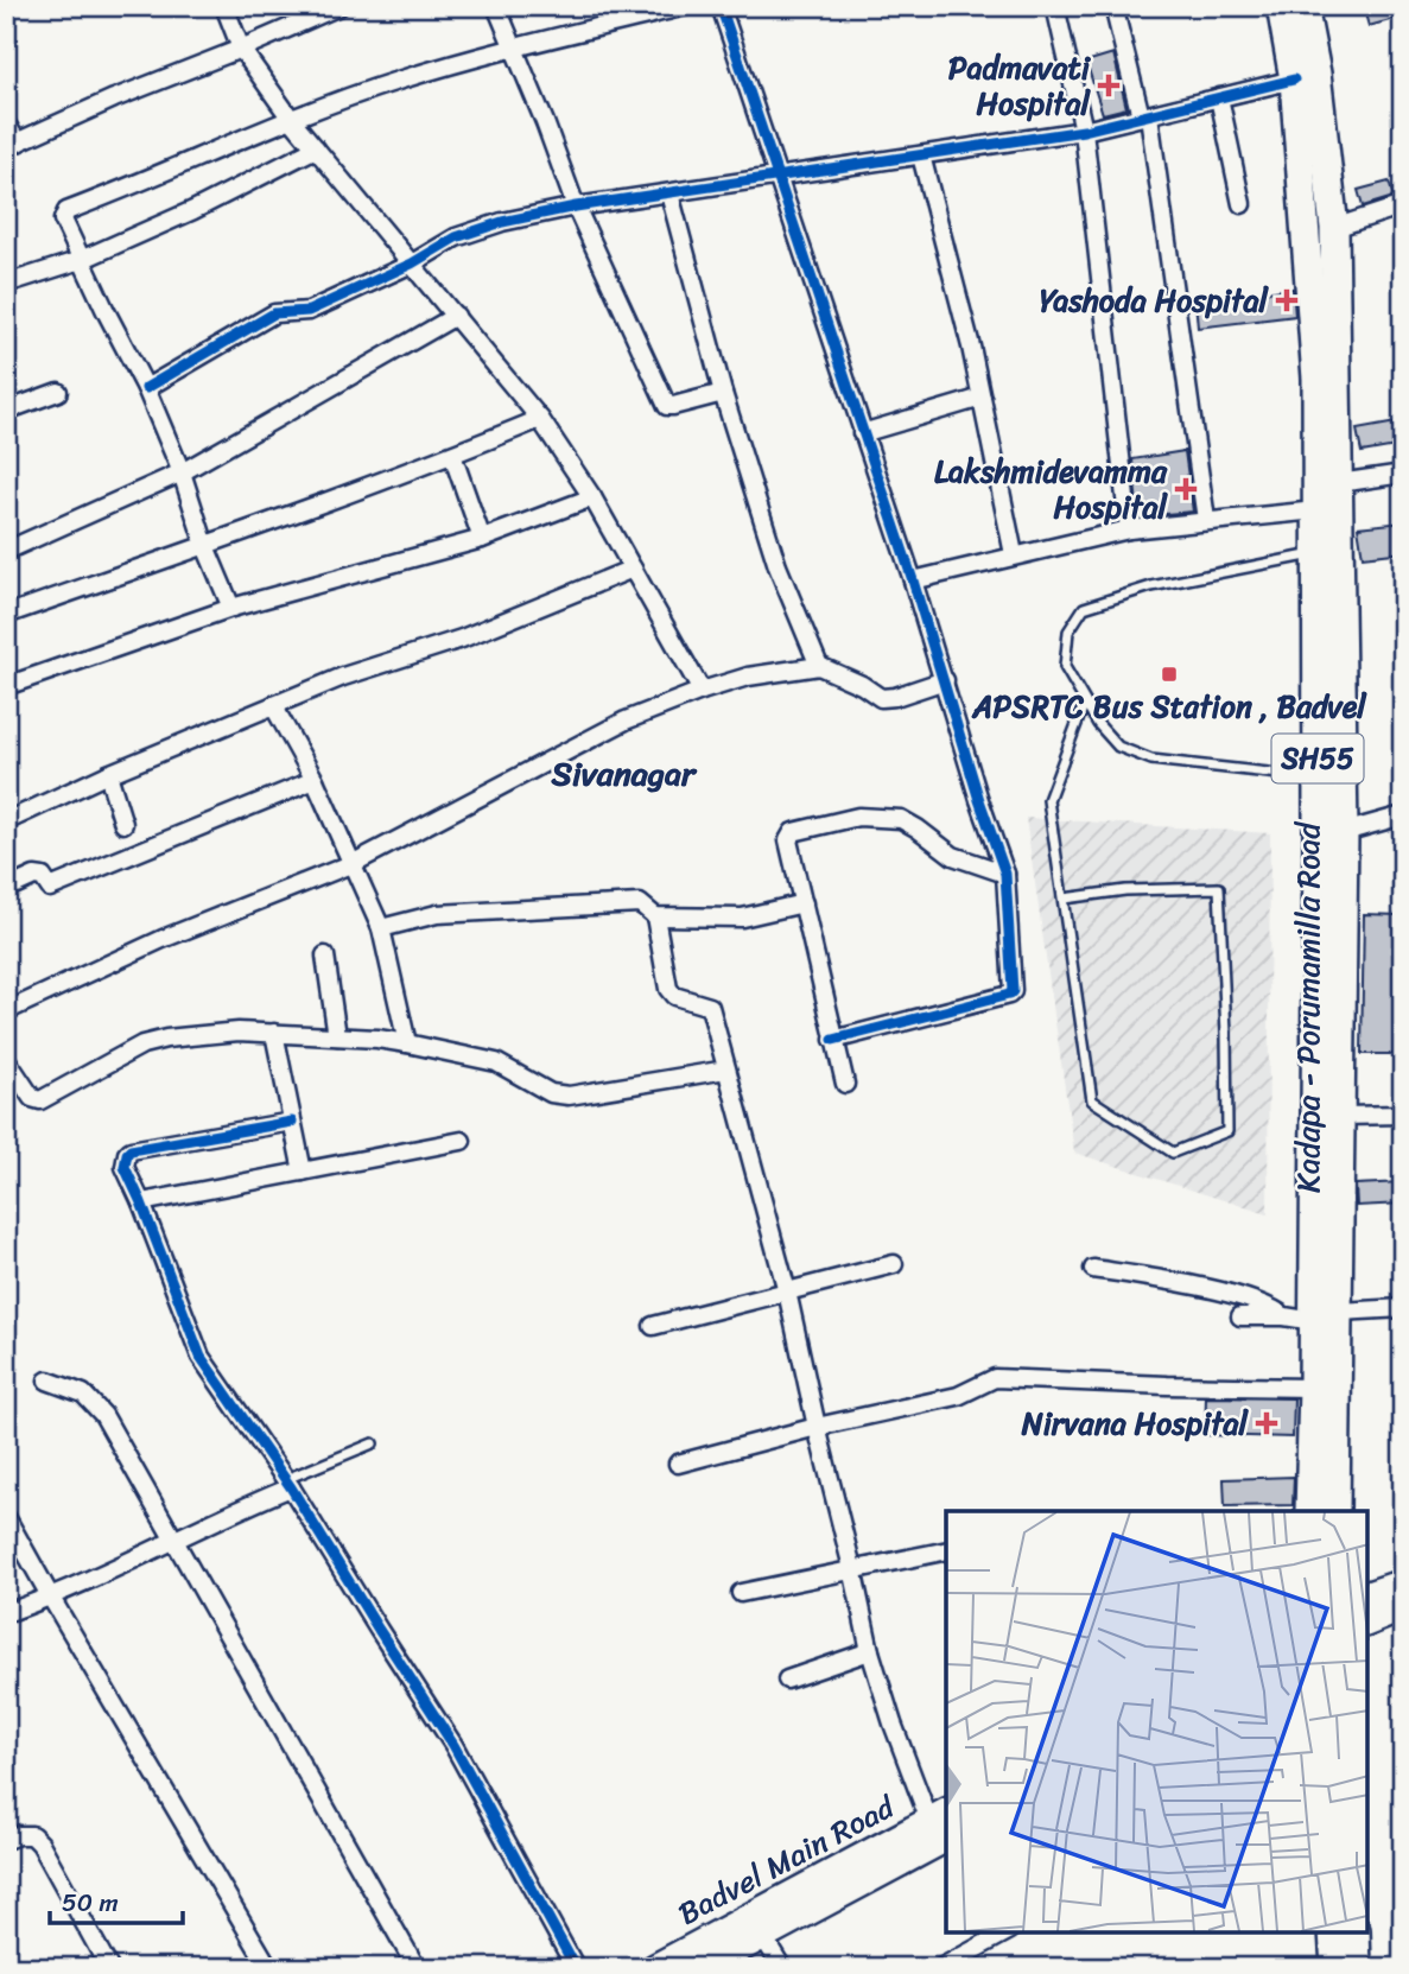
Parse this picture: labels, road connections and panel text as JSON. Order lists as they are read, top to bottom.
{
  "streets": {
    "main road": ["SH55", "Kadapa - Porumamilla Road", "Badvel Main Road"]
  },
  "crossings": [
    ["SH55", "Kadapa - Porumamilla Road"]
  ],
  "districts": ["Sivanagar"],
  "places": {
    "health": [
      "Padmavati Hospital",
      "Yashoda Hospital",
      "Lakshmidevamma Hospital",
      "Nirvana Hospital"
    ],
    "transit": ["APSRTC Bus Station , Badvel"]
  },
  "scale_bar": "50 m"
}
